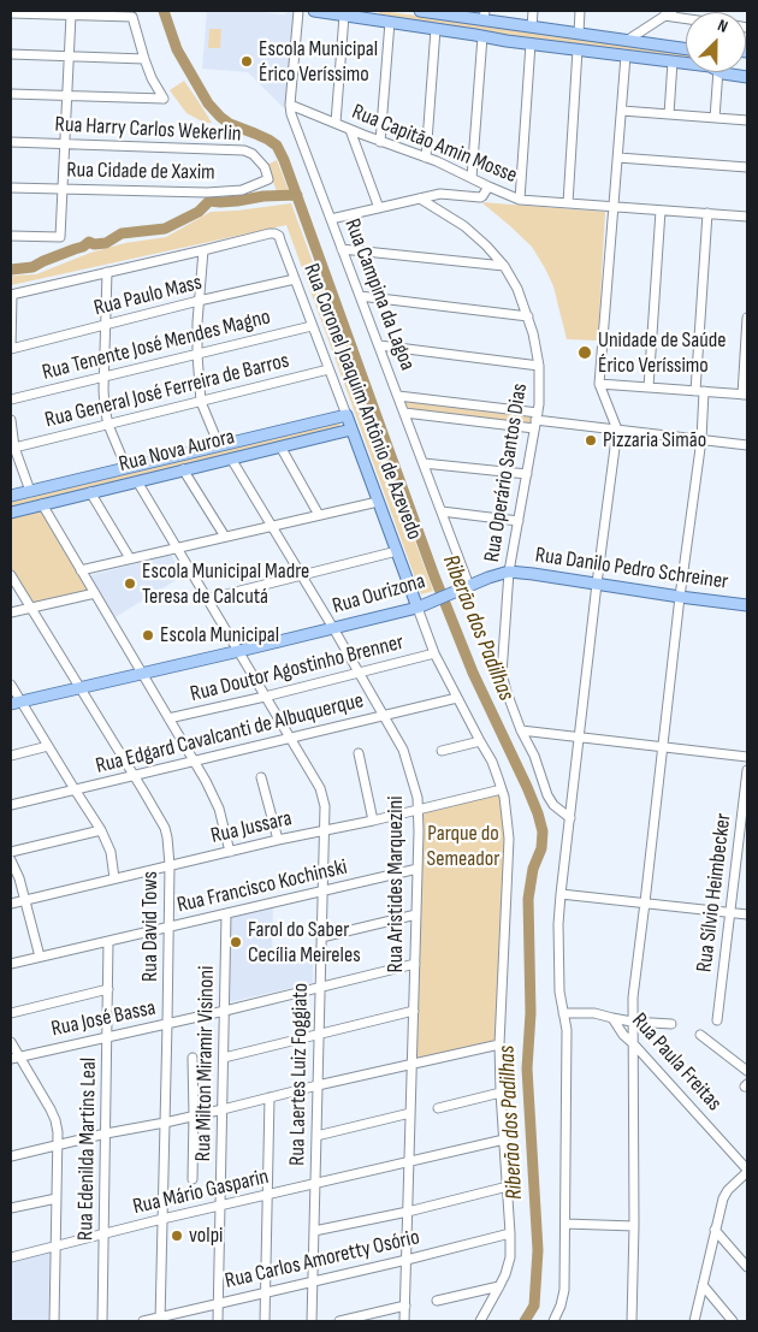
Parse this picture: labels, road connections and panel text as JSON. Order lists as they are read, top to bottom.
{
  "streets": {
    "main road": [
      "Rua Coronel Joaquim Antônio de Azevedo",
      "Rua Nova Aurora",
      "Rua Danilo Pedro Schreiner",
      "Rua Ourizona"
    ],
    "street": [
      "Rua Harry Carlos Wekerlin",
      "Rua Capitão Amin Mosse",
      "Rua Cidade de Xaxim",
      "Rua Campina da Lagoa",
      "Rua Paulo Mass",
      "Rua Tenente José Mendes Magno",
      "Rua General José Ferreira de Barros",
      "Rua Operário Santos Dias",
      "Rua Doutor Agostinho Brenner",
      "Rua Edgard Cavalcanti de Albuquerque",
      "Rua Jussara",
      "Rua Aristides Marquezini",
      "Rua Francisco Kochinski",
      "Rua Sílvio Heimbecker",
      "Rua David Tows",
      "Rua José Bassa",
      "Rua Paula Freitas",
      "Rua Milton Miramir Visinoni",
      "Rua Laertes Luiz Foggiato",
      "Rua Edenilda Martins Leal",
      "Rua Mário Gasparin",
      "Rua Carlos Amoretty Osório"
    ]
  },
  "crossings": [
    ["Rua Harry Carlos Wekerlin", "Rua Cidade de Xaxim"],
    ["Rua Capitão Amin Mosse", "Rua Campina da Lagoa"],
    ["Rua Campina da Lagoa", "Rua Ourizona"],
    ["Rua Paulo Mass", "Rua Coronel Joaquim Antônio de Azevedo"],
    ["Rua Tenente José Mendes Magno", "Rua Coronel Joaquim Antônio de Azevedo"],
    ["Rua General José Ferreira de Barros", "Rua Coronel Joaquim Antônio de Azevedo"],
    ["Rua Coronel Joaquim Antônio de Azevedo", "Rua Nova Aurora"],
    ["Rua Coronel Joaquim Antônio de Azevedo", "Rua Ourizona"],
    ["Rua Coronel Joaquim Antônio de Azevedo", "Rua Doutor Agostinho Brenner"],
    ["Rua Coronel Joaquim Antônio de Azevedo", "Rua Edgard Cavalcanti de Albuquerque"],
    ["Rua Coronel Joaquim Antônio de Azevedo", "Rua Jussara"],
    ["Rua Coronel Joaquim Antônio de Azevedo", "Rua Mário Gasparin"],
    ["Rua Coronel Joaquim Antônio de Azevedo", "Rua Carlos Amoretty Osório"],
    ["Rua Nova Aurora", "Rua Aristides Marquezini"],
    ["Rua Nova Aurora", "Rua Laertes Luiz Foggiato"],
    ["Rua Operário Santos Dias", "Rua Danilo Pedro Schreiner"],
    ["Rua Operário Santos Dias", "Rua Ourizona"],
    ["Rua Danilo Pedro Schreiner", "Rua Ourizona"],
    ["Rua Ourizona", "Rua Aristides Marquezini"],
    ["Rua Ourizona", "Rua David Tows"],
    ["Rua Ourizona", "Rua Laertes Luiz Foggiato"],
    ["Rua Doutor Agostinho Brenner", "Rua Aristides Marquezini"],
    ["Rua Doutor Agostinho Brenner", "Rua Laertes Luiz Foggiato"],
    ["Rua Edgard Cavalcanti de Albuquerque", "Rua Aristides Marquezini"],
    ["Rua Edgard Cavalcanti de Albuquerque", "Rua David Tows"],
    ["Rua Edgard Cavalcanti de Albuquerque", "Rua Laertes Luiz Foggiato"],
    ["Rua Jussara", "Rua Aristides Marquezini"],
    ["Rua Jussara", "Rua David Tows"],
    ["Rua Jussara", "Rua Laertes Luiz Foggiato"],
    ["Rua Aristides Marquezini", "Rua Francisco Kochinski"],
    ["Rua Aristides Marquezini", "Rua José Bassa"],
    ["Rua Aristides Marquezini", "Rua Mário Gasparin"],
    ["Rua Aristides Marquezini", "Rua Carlos Amoretty Osório"],
    ["Rua Francisco Kochinski", "Rua David Tows"],
    ["Rua Francisco Kochinski", "Rua Milton Miramir Visinoni"],
    ["Rua Francisco Kochinski", "Rua Laertes Luiz Foggiato"],
    ["Rua Francisco Kochinski", "Rua Edenilda Martins Leal"],
    ["Rua David Tows", "Rua José Bassa"],
    ["Rua David Tows", "Rua Mário Gasparin"],
    ["Rua David Tows", "Rua Carlos Amoretty Osório"],
    ["Rua José Bassa", "Rua Milton Miramir Visinoni"],
    ["Rua José Bassa", "Rua Laertes Luiz Foggiato"],
    ["Rua José Bassa", "Rua Edenilda Martins Leal"],
    ["Rua Milton Miramir Visinoni", "Rua Mário Gasparin"],
    ["Rua Milton Miramir Visinoni", "Rua Carlos Amoretty Osório"],
    ["Rua Laertes Luiz Foggiato", "Rua Mário Gasparin"],
    ["Rua Laertes Luiz Foggiato", "Rua Carlos Amoretty Osório"],
    ["Rua Edenilda Martins Leal", "Rua Mário Gasparin"]
  ],
  "water": ["Riberão dos Padilhas"],
  "parks": ["Parque do Semeador"],
  "places": [
    "Escola Municipal Érico Veríssimo",
    "Unidade de Saúde Érico Veríssimo",
    "Pizzaria Simão",
    "Escola Municipal Madre Teresa de Calcutá",
    "Escola Municipal",
    "Farol do Saber Cecília Meireles",
    "volpi"
  ],
  "north": "top right"
}
